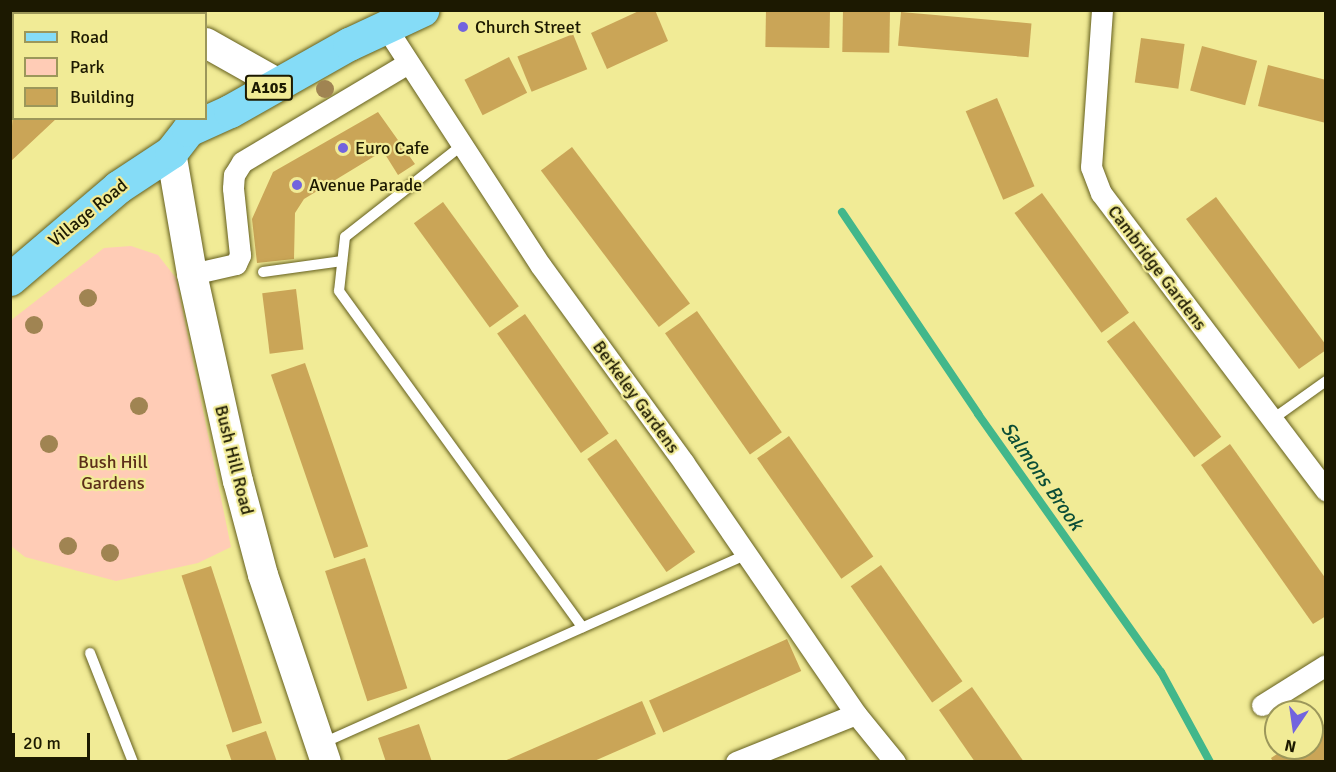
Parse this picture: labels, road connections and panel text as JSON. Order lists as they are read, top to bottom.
{
  "streets": {
    "main road": ["A105", "Village Road"],
    "street": ["Cambridge Gardens", "Berkeley Gardens", "Bush Hill Road"]
  },
  "crossings": [
    ["A105", "Village Road"],
    ["A105", "Berkeley Gardens"],
    ["A105", "Bush Hill Road"],
    ["Village Road", "Bush Hill Road"]
  ],
  "water": ["Salmons Brook"],
  "parks": ["Bush Hill Gardens"],
  "places": ["Church Street", "Euro Cafe", "Avenue Parade"],
  "legend": ["Road", "Park", "Building"],
  "scale_bar": "20 m",
  "north": "bottom"
}
